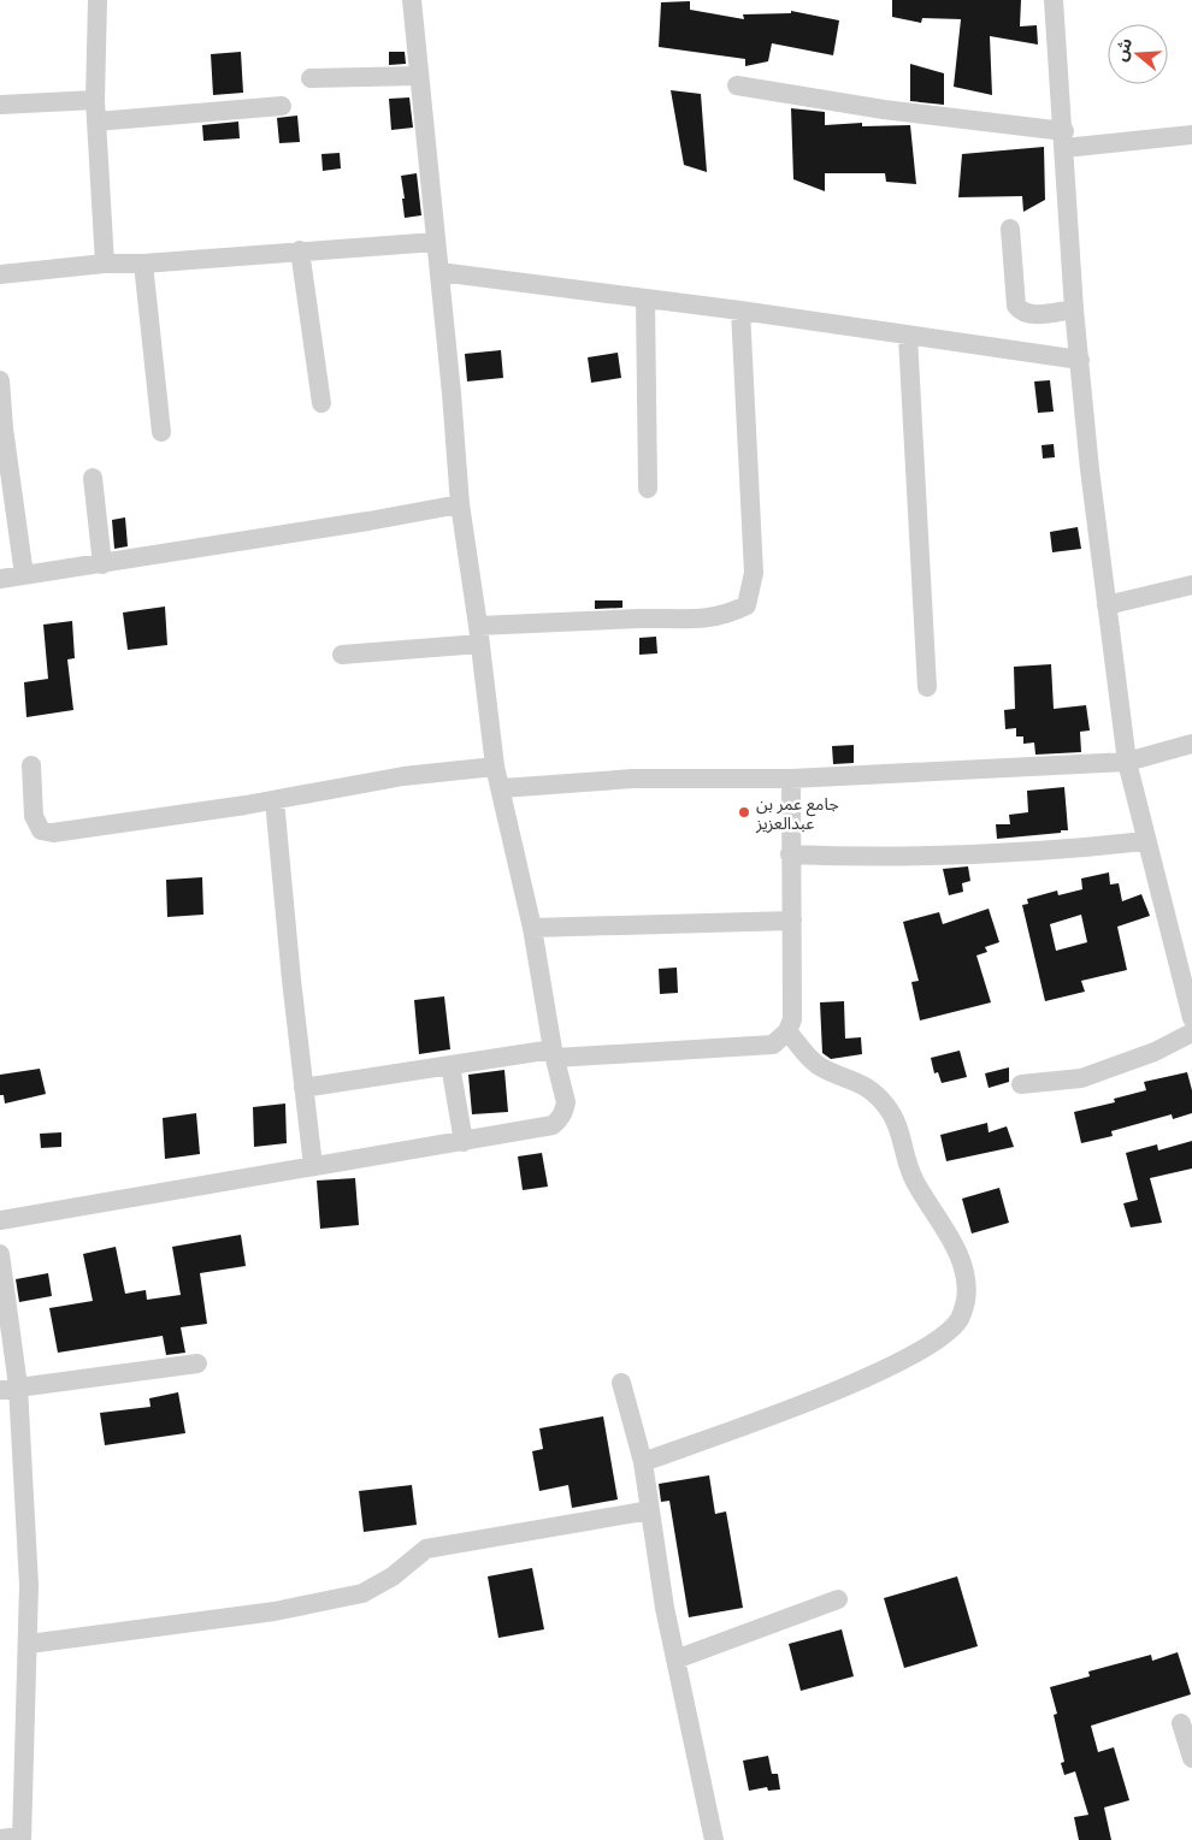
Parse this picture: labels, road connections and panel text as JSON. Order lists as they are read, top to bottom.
{
  "places": ["جامع عمر بن عبدالعزيز"],
  "north": "left"
}
